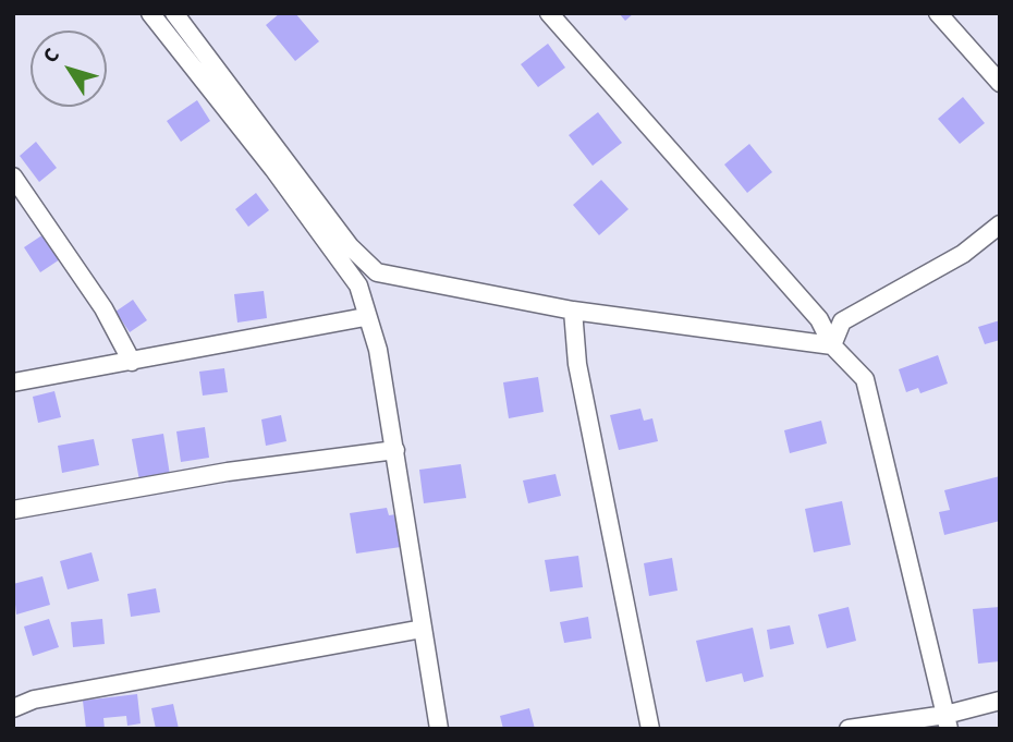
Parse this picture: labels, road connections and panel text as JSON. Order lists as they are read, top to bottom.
{
  "north": "top left"
}
